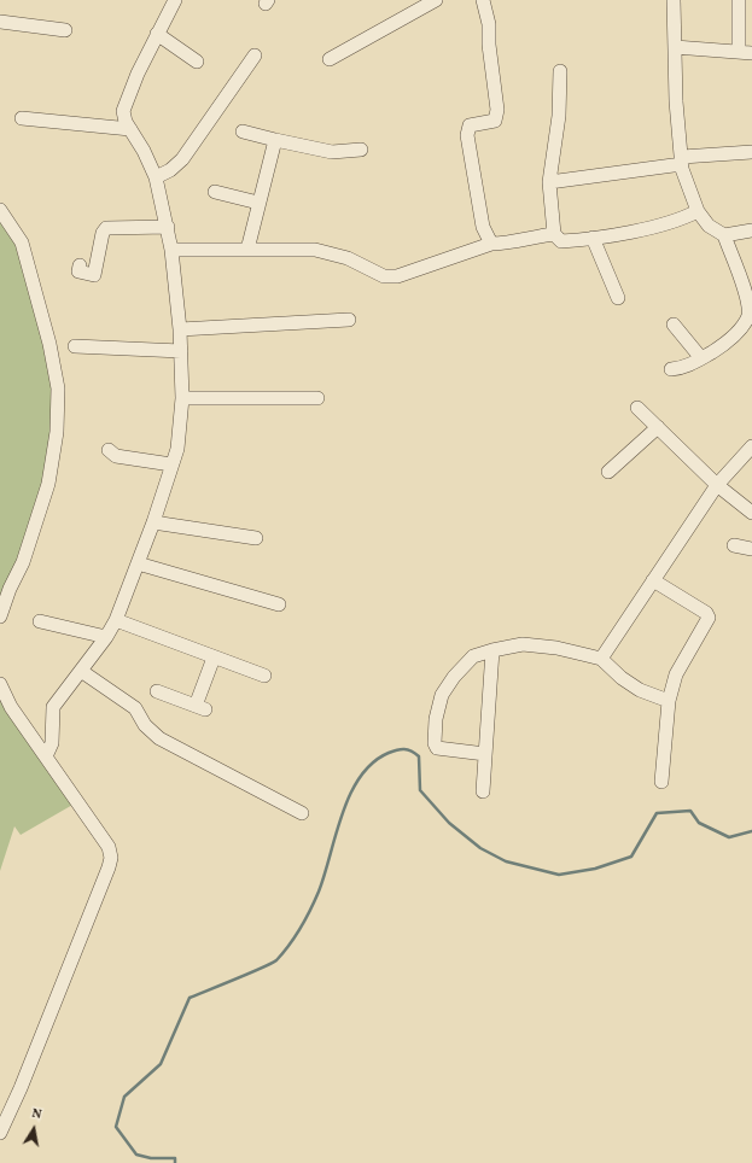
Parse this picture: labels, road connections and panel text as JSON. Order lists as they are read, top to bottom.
{
  "north": "top"
}
